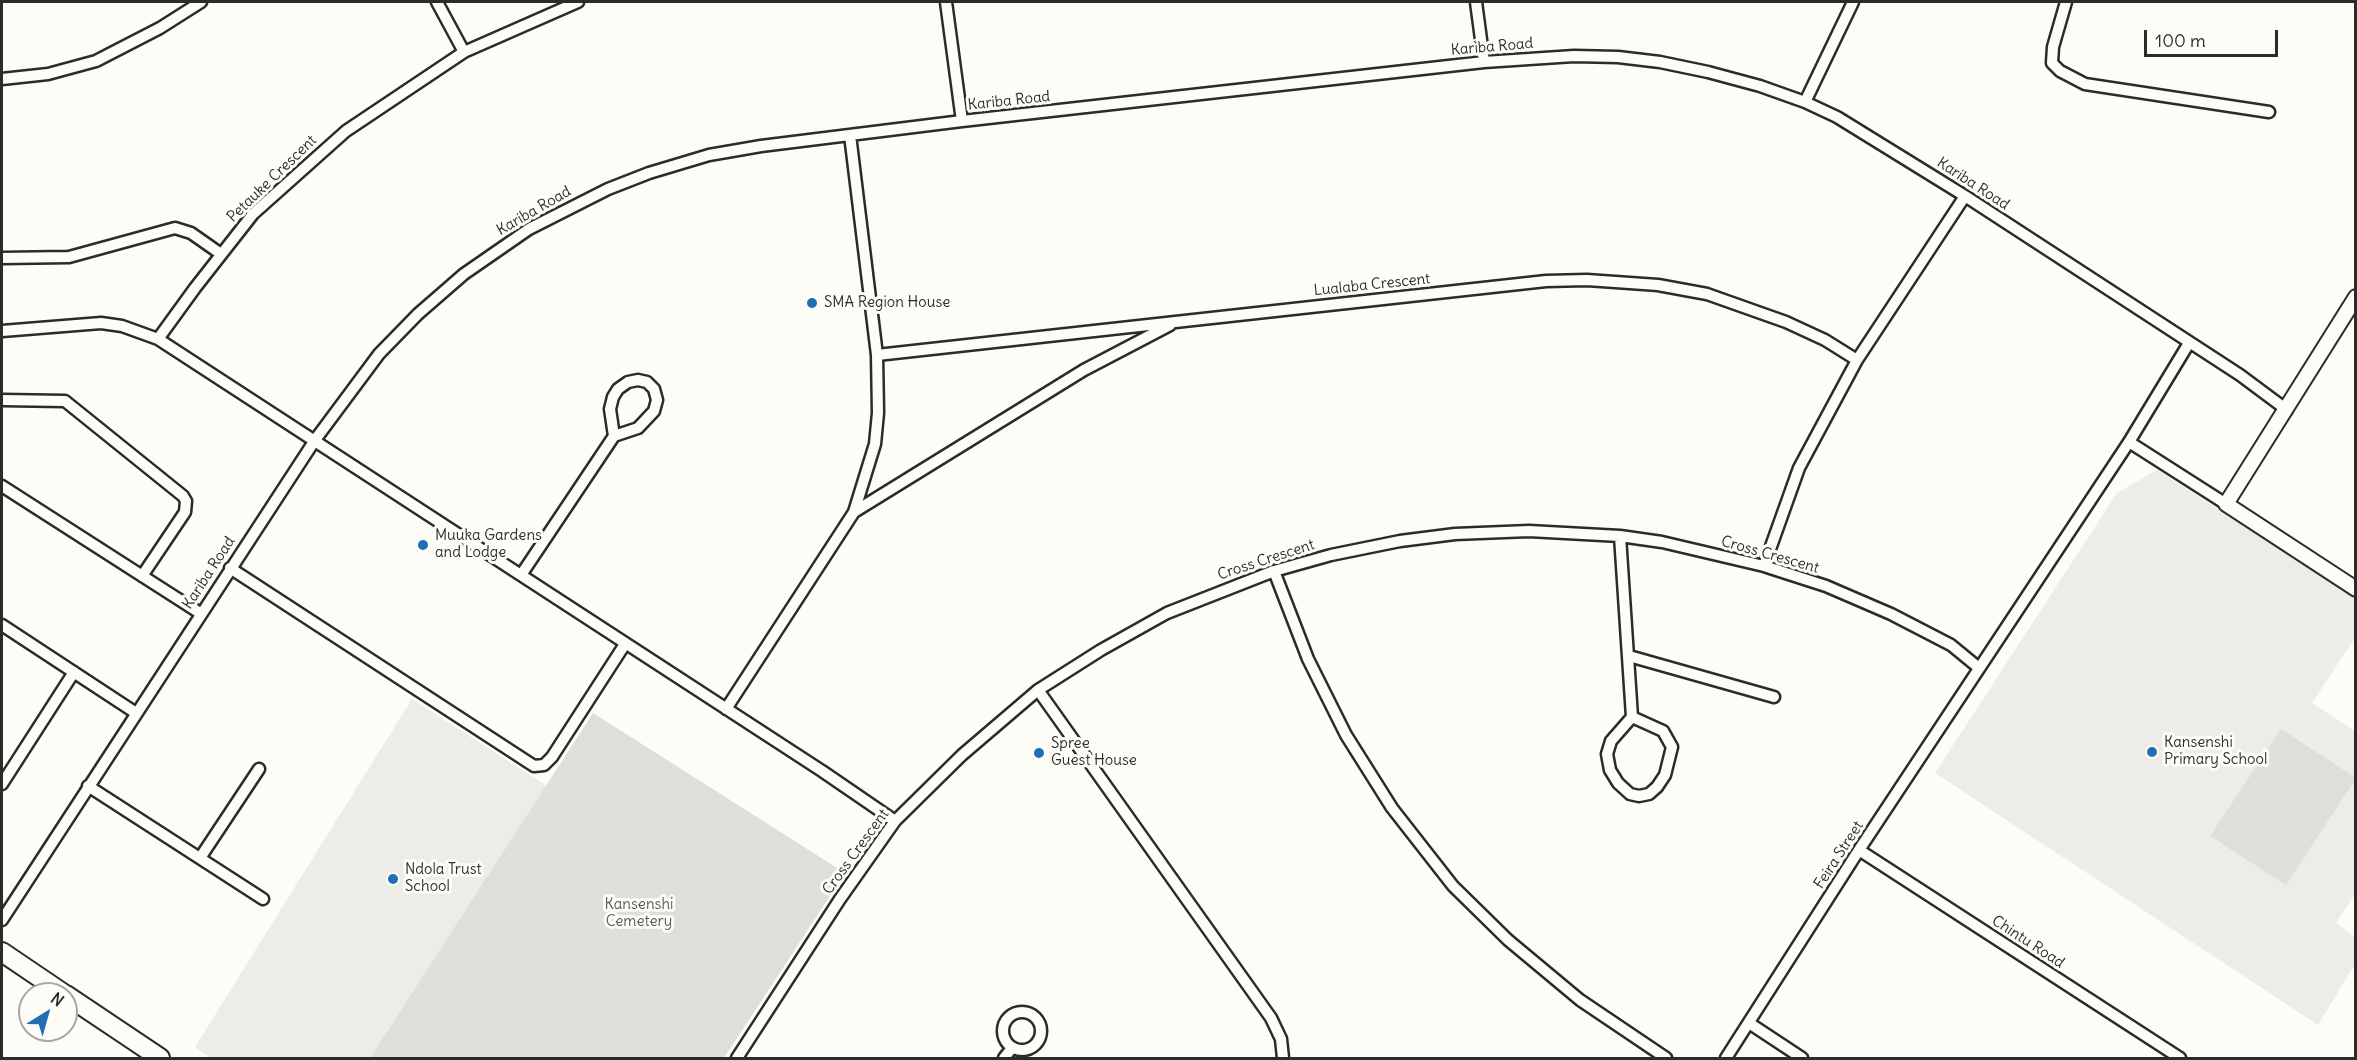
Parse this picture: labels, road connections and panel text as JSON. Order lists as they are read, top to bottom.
{
  "streets": {
    "street": [
      "Kariba Road",
      "Petauke Crescent",
      "Lualaba Crescent",
      "Cross Crescent",
      "Feira Street",
      "Chintu Road"
    ]
  },
  "crossings": [
    ["Kariba Road", "Feira Street"],
    ["Cross Crescent", "Feira Street"],
    ["Feira Street", "Chintu Road"]
  ],
  "parks": ["Kansenshi Cemetery"],
  "places": [
    "SMA Region House",
    "Muuka Gardens and Lodge",
    "Kansenshi Primary School",
    "Spree Guest House",
    "Ndola Trust School"
  ],
  "scale_bar": "100 m",
  "north": "top right"
}
